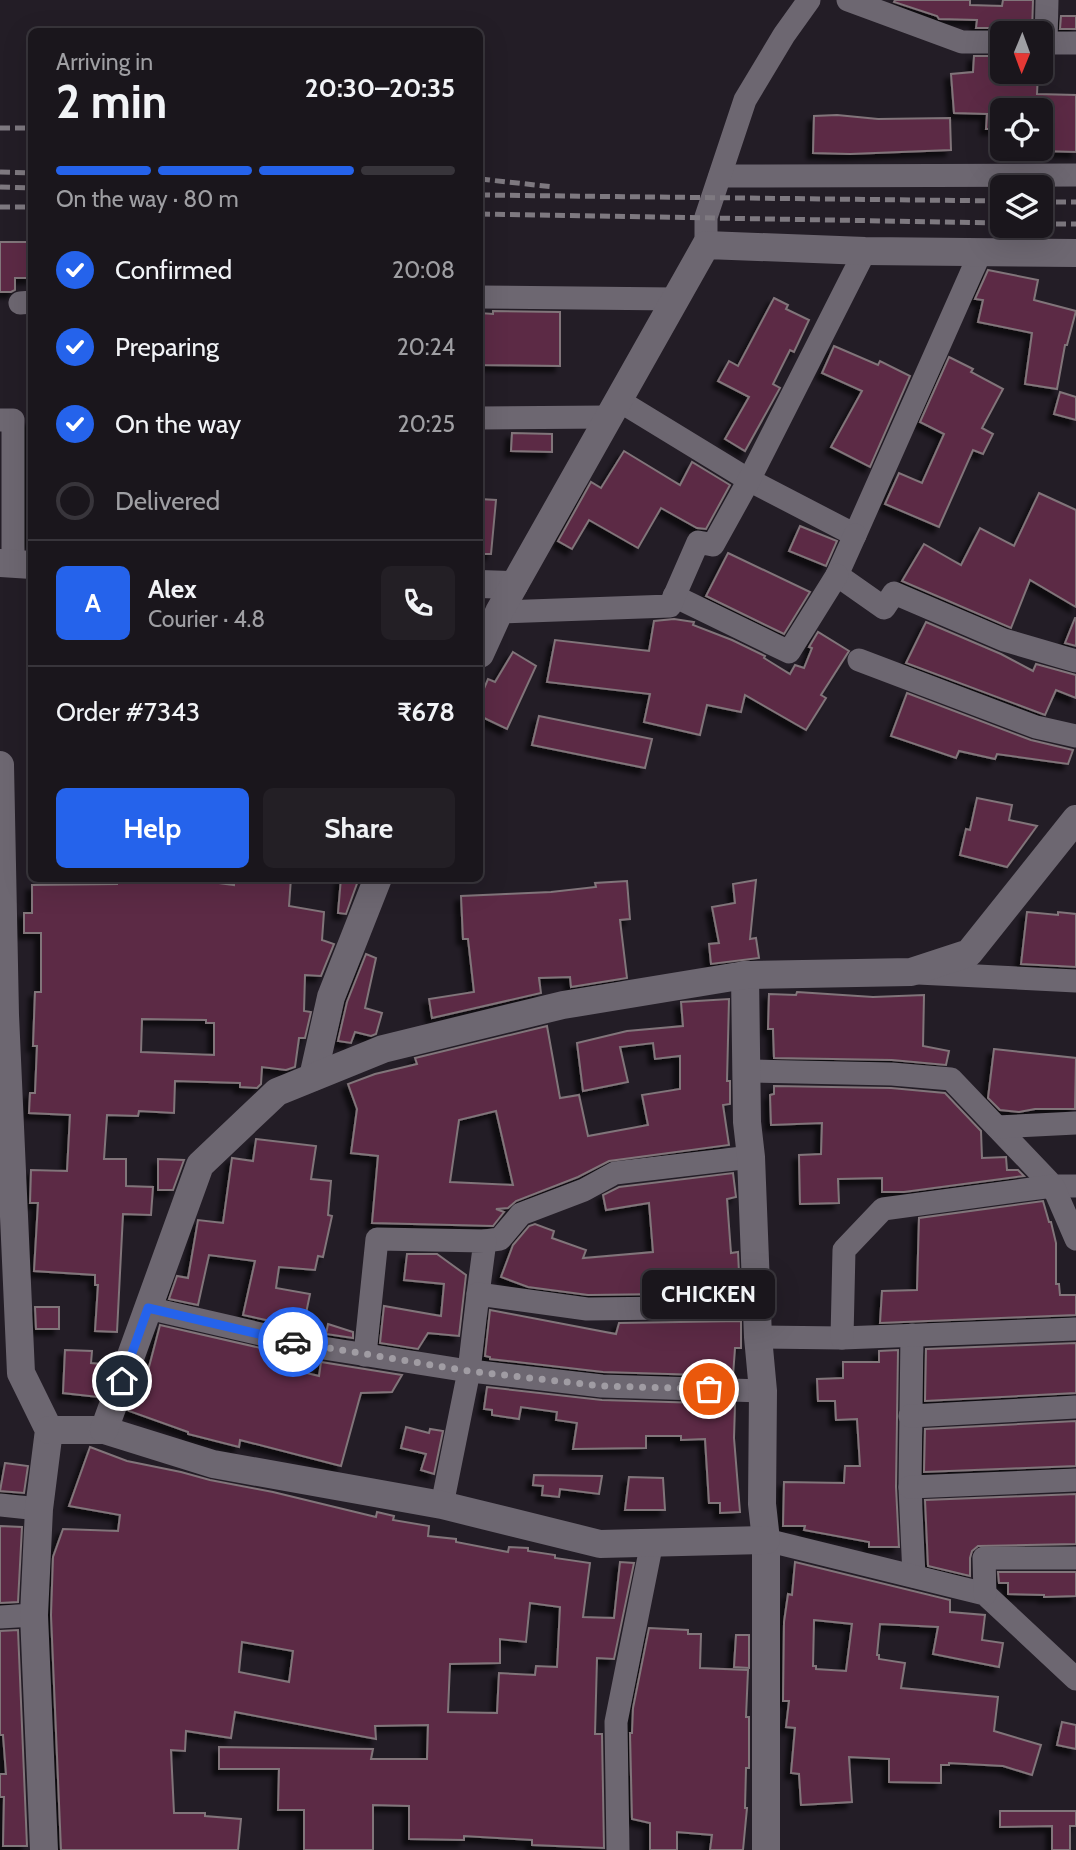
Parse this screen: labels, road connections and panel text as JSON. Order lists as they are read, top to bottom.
{
  "places": ["CHICKEN"],
  "north": "bottom",
  "page": {
    "heading": ["2 min", "Arriving in", "20:30–20:35"],
    "panel": [
      "Alex",
      "Courier · 4.8",
      "Order #7343",
      "₹678"
    ],
    "bar": "On the way · 80 m",
    "list": [
      ["Confirmed", "20:08"],
      ["Preparing", "20:24"],
      ["On the way", "20:25"],
      "Delivered"
    ],
    "round": "A",
    "buttons": ["Help", "Share"],
    "bubble": "CHICKEN"
  }
}
